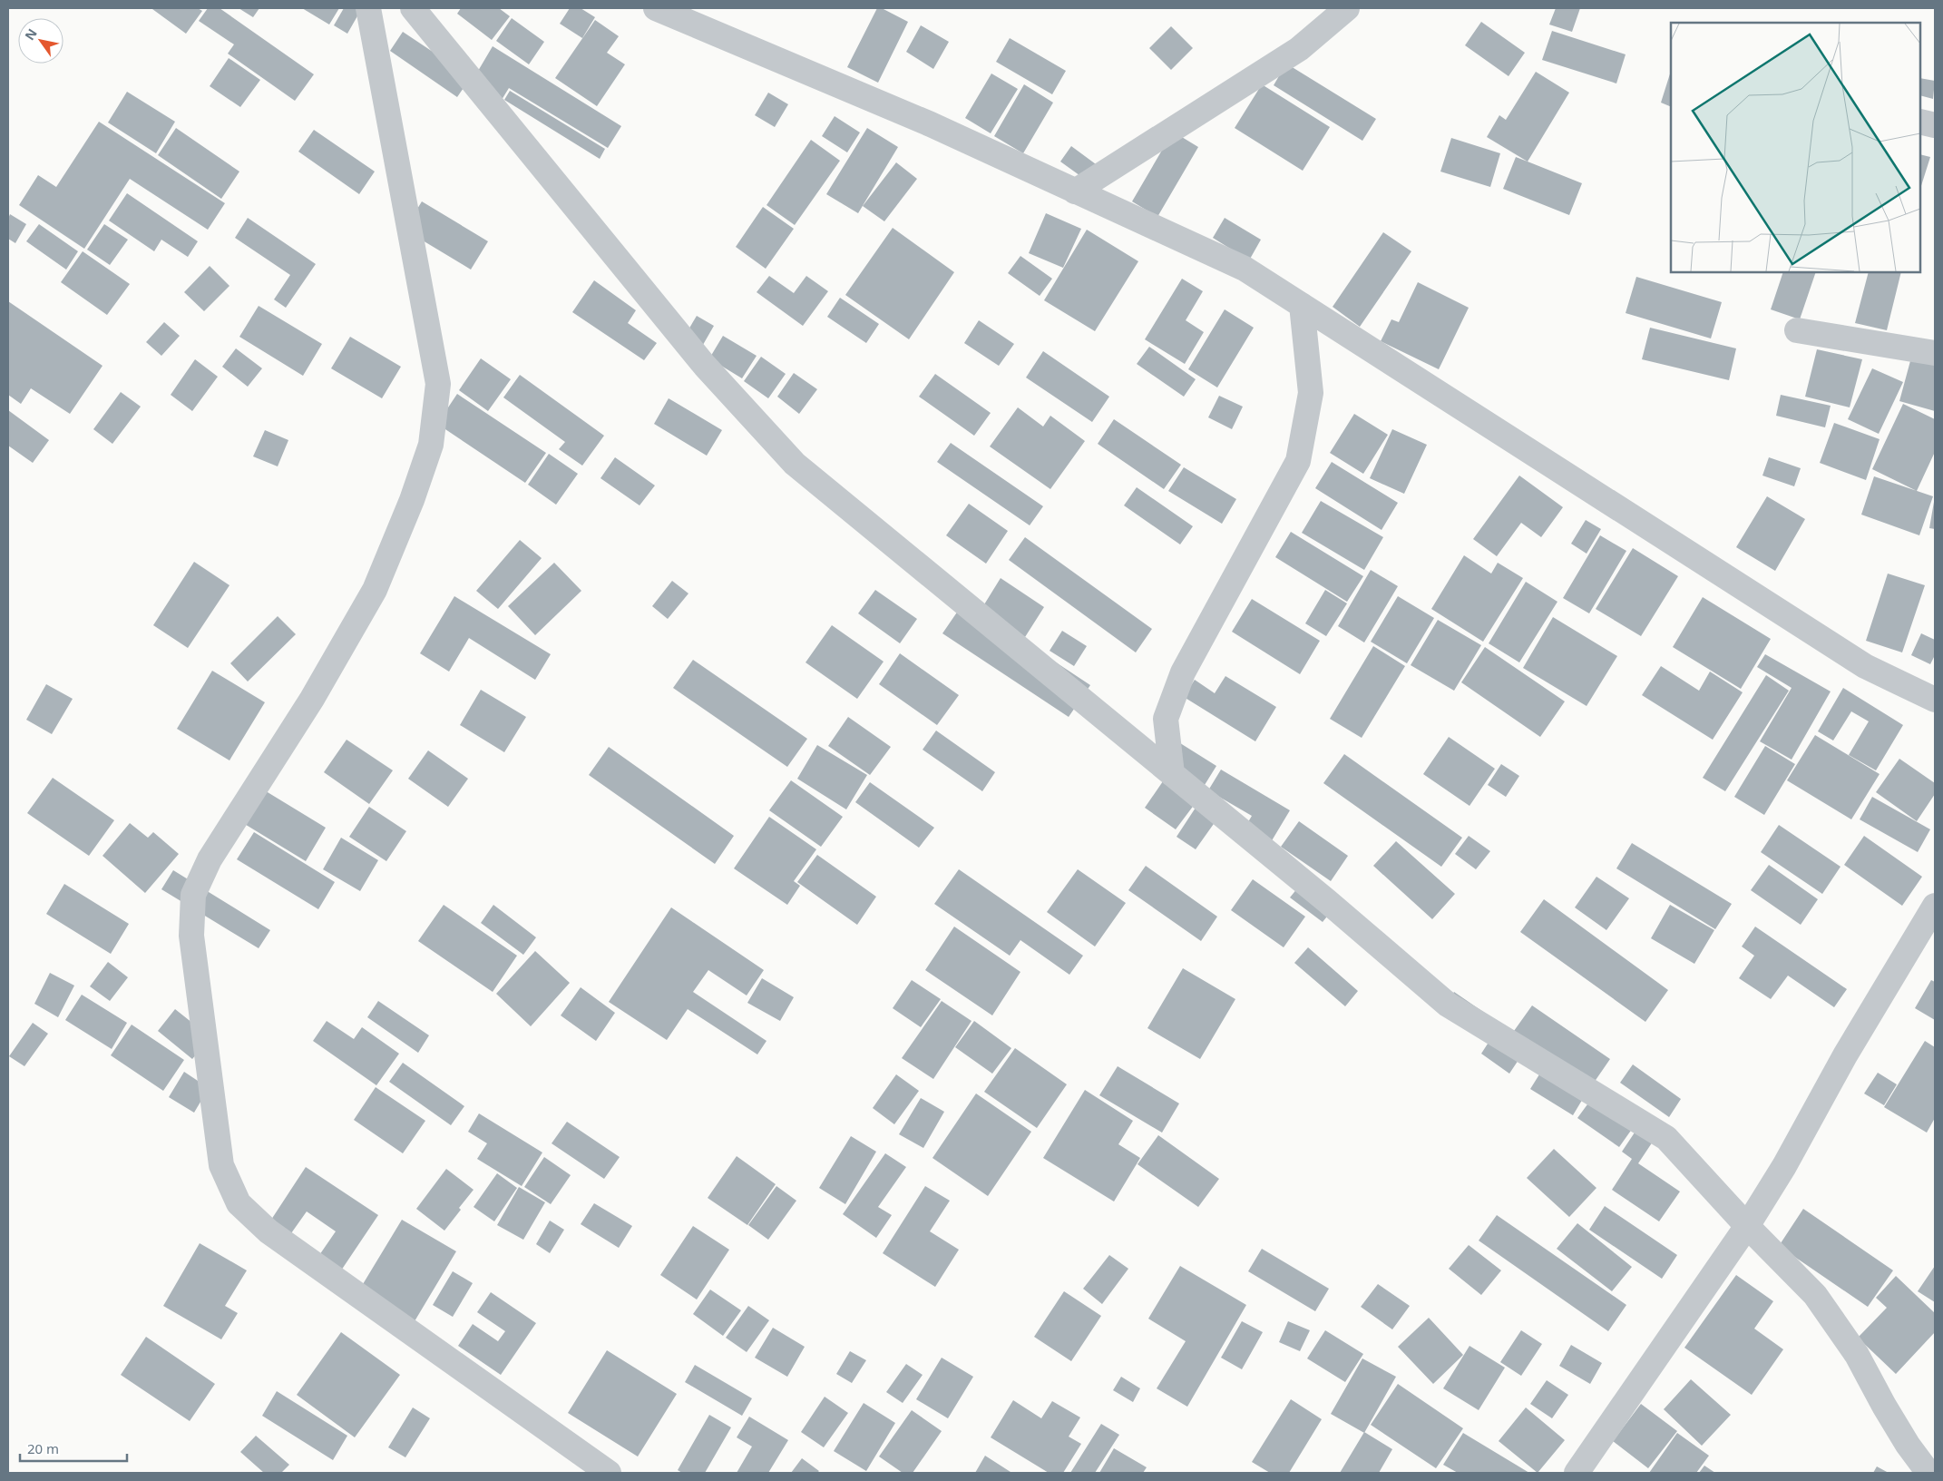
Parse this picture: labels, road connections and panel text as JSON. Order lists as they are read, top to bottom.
{
  "scale_bar": "20 m",
  "north": "top left"
}
